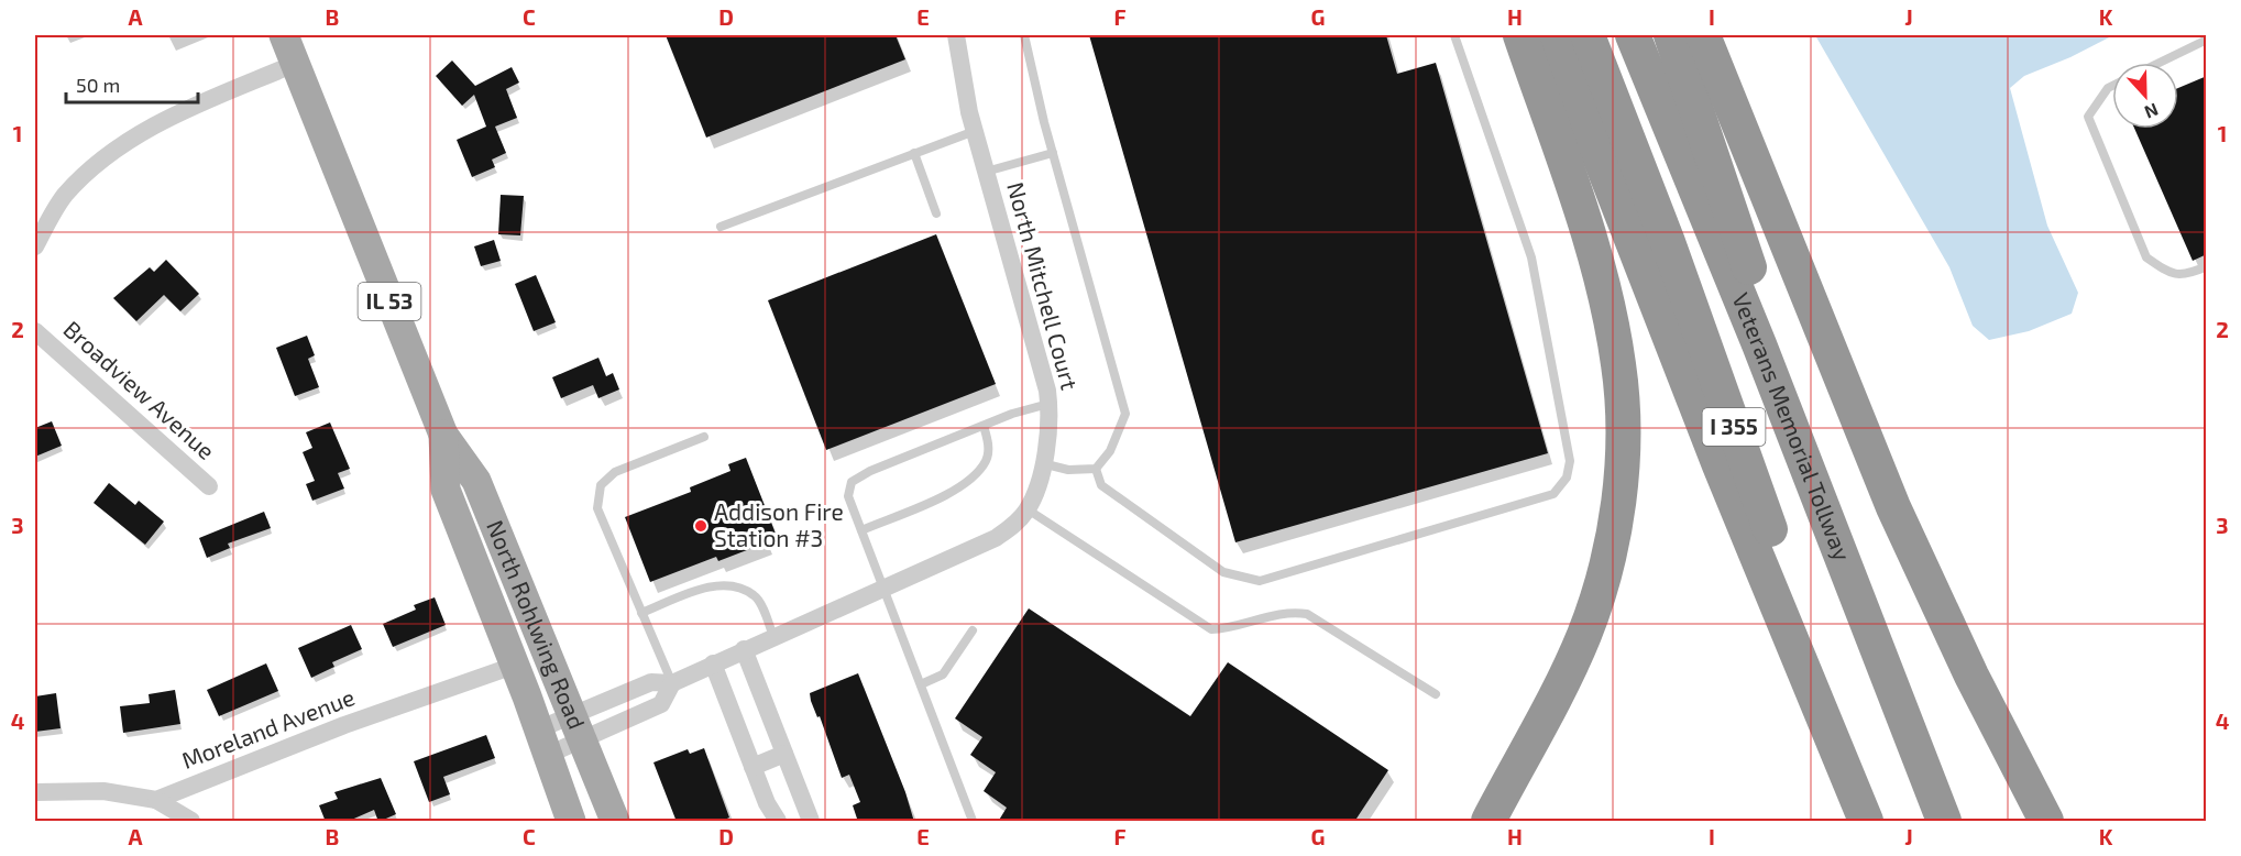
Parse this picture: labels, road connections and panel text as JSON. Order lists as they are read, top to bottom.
{
  "streets": {
    "highway": ["I 355", "Veterans Memorial Tollway"],
    "main road": ["IL 53", "North Rohlwing Road"],
    "street": ["North Mitchell Court", "Broadview Avenue", "Moreland Avenue"]
  },
  "crossings": [
    ["North Mitchell Court", "North Rohlwing Road"],
    ["IL 53", "North Rohlwing Road"],
    ["North Rohlwing Road", "Moreland Avenue"]
  ],
  "places": ["Addison Fire Station #3"],
  "scale_bar": "50 m",
  "north": "bottom",
  "grid": {
    "columns": [
      "A",
      "B",
      "C",
      "D",
      "E",
      "F",
      "G",
      "H",
      "I",
      "J",
      "K"
    ],
    "rows": [
      "1",
      "2",
      "3",
      "4"
    ]
  }
}
